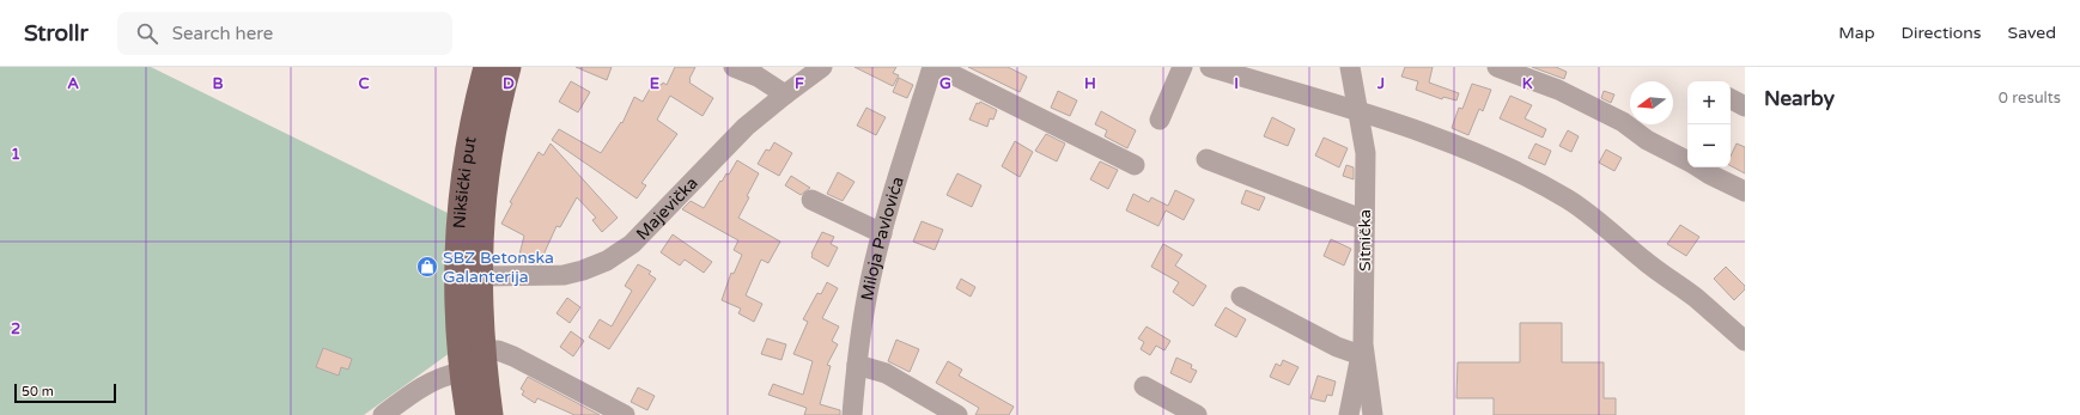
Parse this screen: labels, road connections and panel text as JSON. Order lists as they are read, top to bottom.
{
  "streets": {
    "main road": ["Nikšićki put"],
    "street": ["Majevička", "Miloja Pavlovića", "Sitnička"]
  },
  "places": {
    "shop": ["SBZ Betonska Galanterija"]
  },
  "scale_bar": "50 m",
  "north": "left",
  "page": {
    "header": "Strollr",
    "search": "Search here",
    "nav": ["Map", "Directions", "Saved"],
    "heading": ["Nearby", "0 results"],
    "map_buttons": ["+", "−"],
    "scale": "50 m"
  },
  "grid": {
    "columns": [
      "A",
      "B",
      "C",
      "D",
      "E",
      "F",
      "G",
      "H",
      "I",
      "J",
      "K"
    ],
    "rows": ["1", "2"]
  }
}
